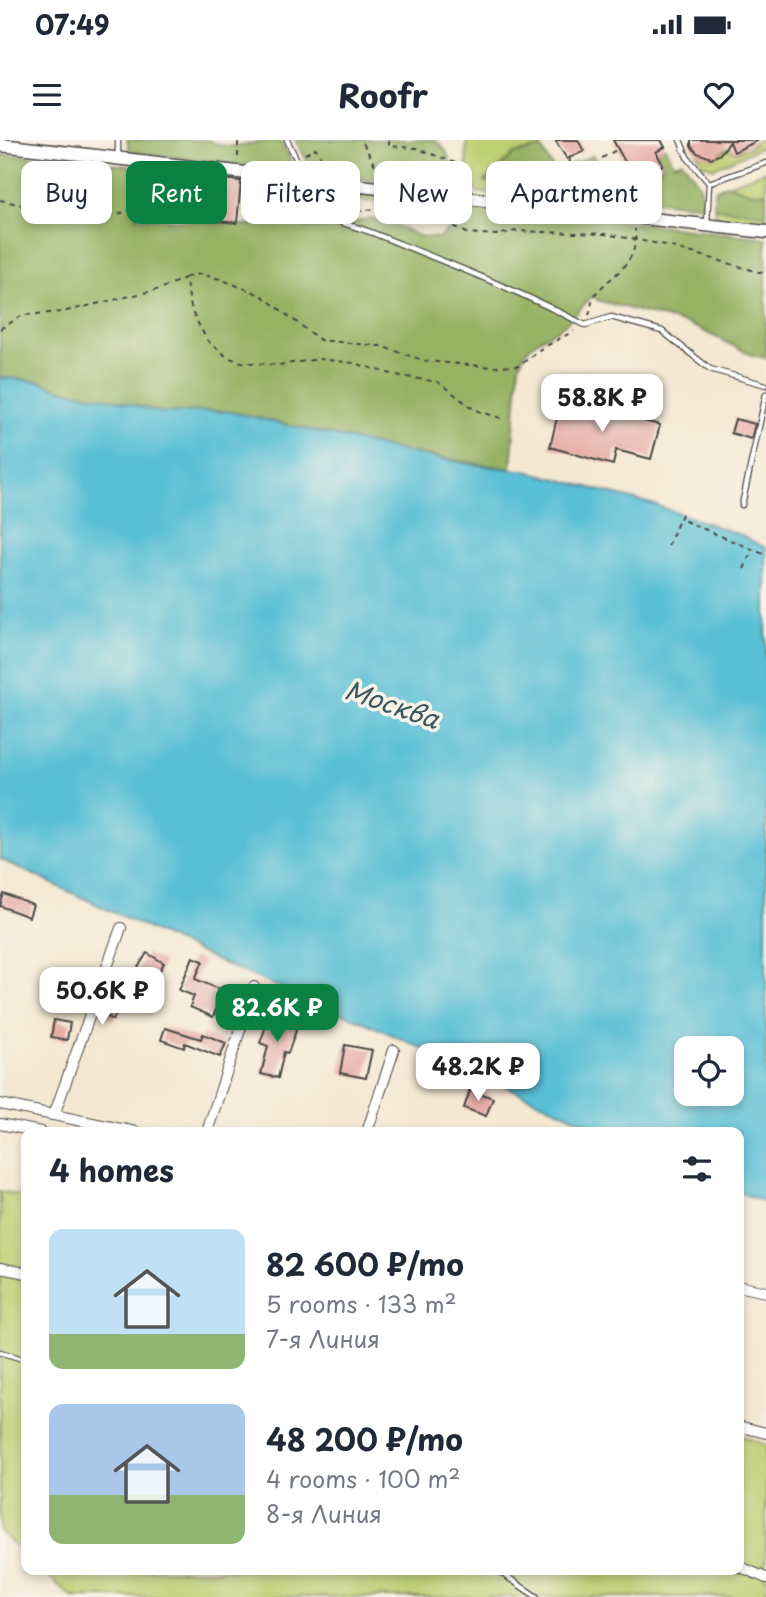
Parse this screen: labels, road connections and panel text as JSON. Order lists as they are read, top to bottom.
{
  "water": ["Москва"],
  "page": {
    "status": "07:49",
    "header": "Roofr",
    "chip": [
      "Buy",
      "Rent",
      "Filters",
      "New",
      "Apartment"
    ],
    "price": [
      "58.8K ₽",
      "50.6K ₽",
      "82.6K ₽",
      "48.2K ₽"
    ],
    "heading": "4 homes",
    "list": [
      {
        "name": "82 600 ₽/mo",
        "note": "5 rooms · 133 m² · 7-я Линия"
      },
      {
        "name": "48 200 ₽/mo",
        "note": "4 rooms · 100 m² · 8-я Линия"
      }
    ]
  }
}
